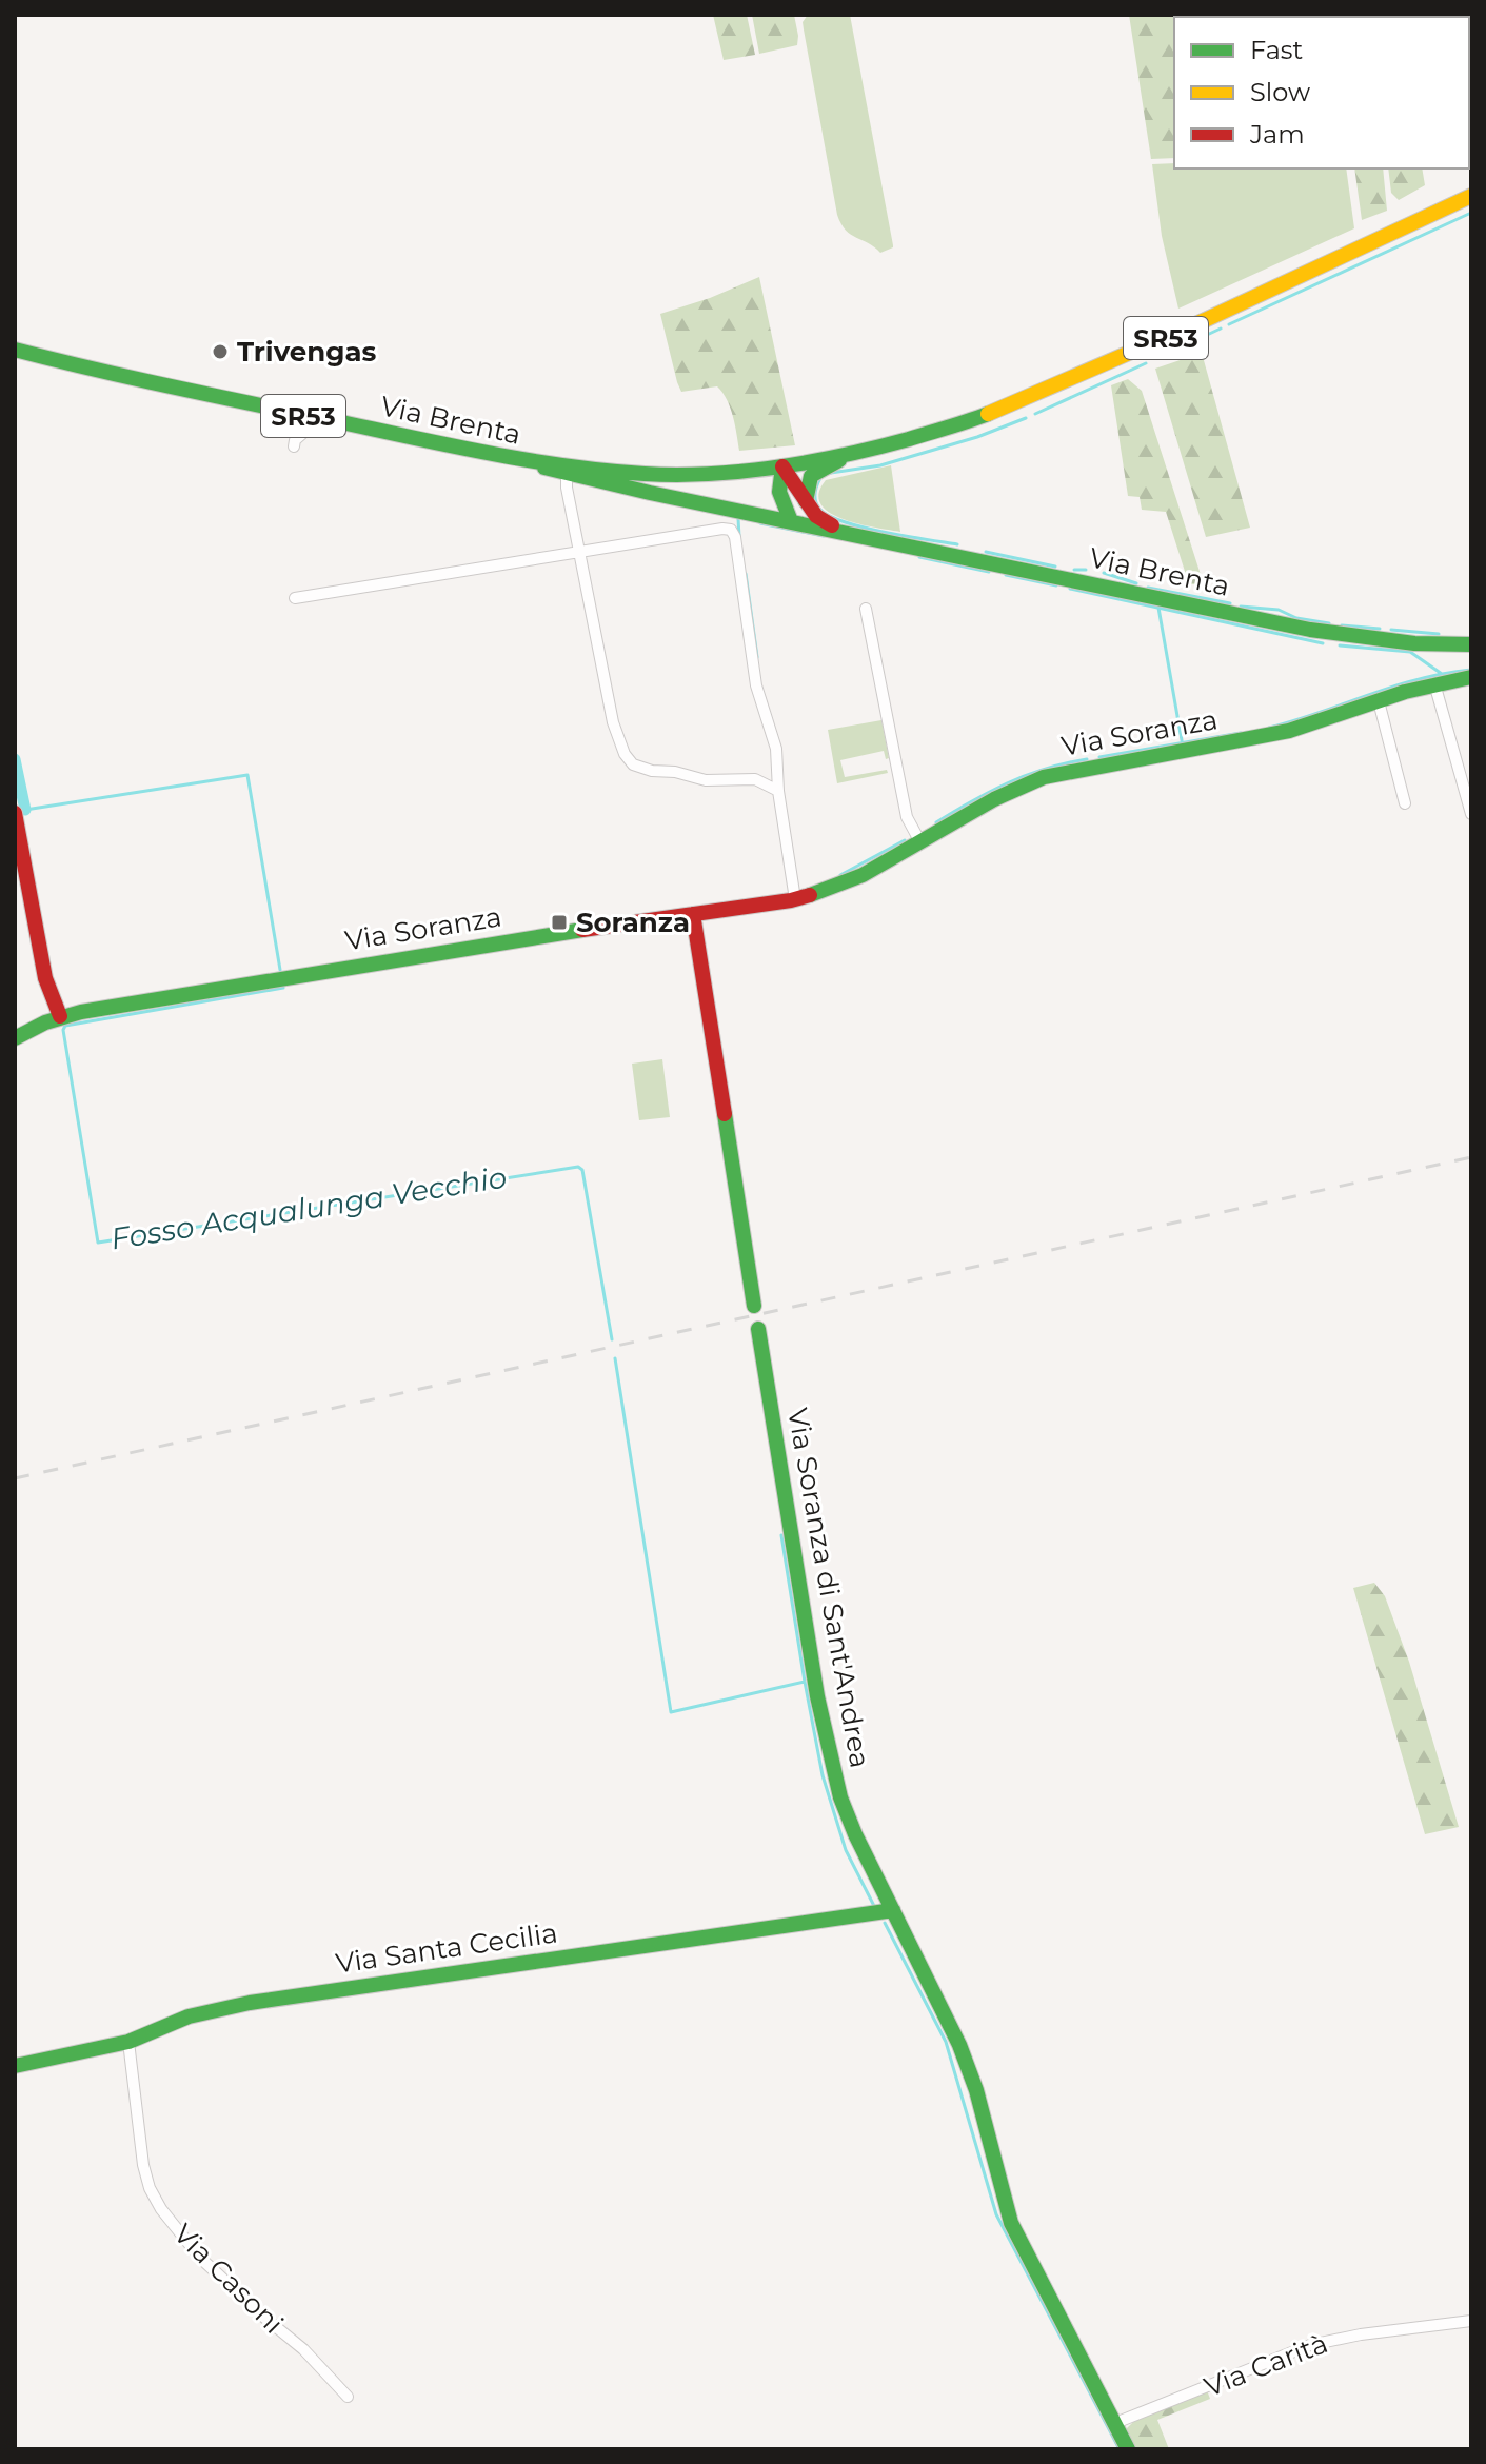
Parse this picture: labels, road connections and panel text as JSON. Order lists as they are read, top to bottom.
{
  "streets": {
    "main road": [
      "SR53",
      "Via Brenta",
      "Via Soranza",
      "Via Soranza di Sant'Andrea",
      "Via Santa Cecilia"
    ],
    "street": ["Via Casoni", "Via Carità"]
  },
  "crossings": [
    ["SR53", "Via Brenta"],
    ["Via Soranza di Sant'Andrea", "Via Santa Cecilia"],
    ["Via Soranza di Sant'Andrea", "Via Carità"],
    ["Via Santa Cecilia", "Via Casoni"]
  ],
  "water": ["Fosso Acqualunga Vecchio"],
  "places": {
    "other": ["Trivengas"],
    "transit": ["Soranza"]
  },
  "legend": ["Fast", "Slow", "Jam"]
}
